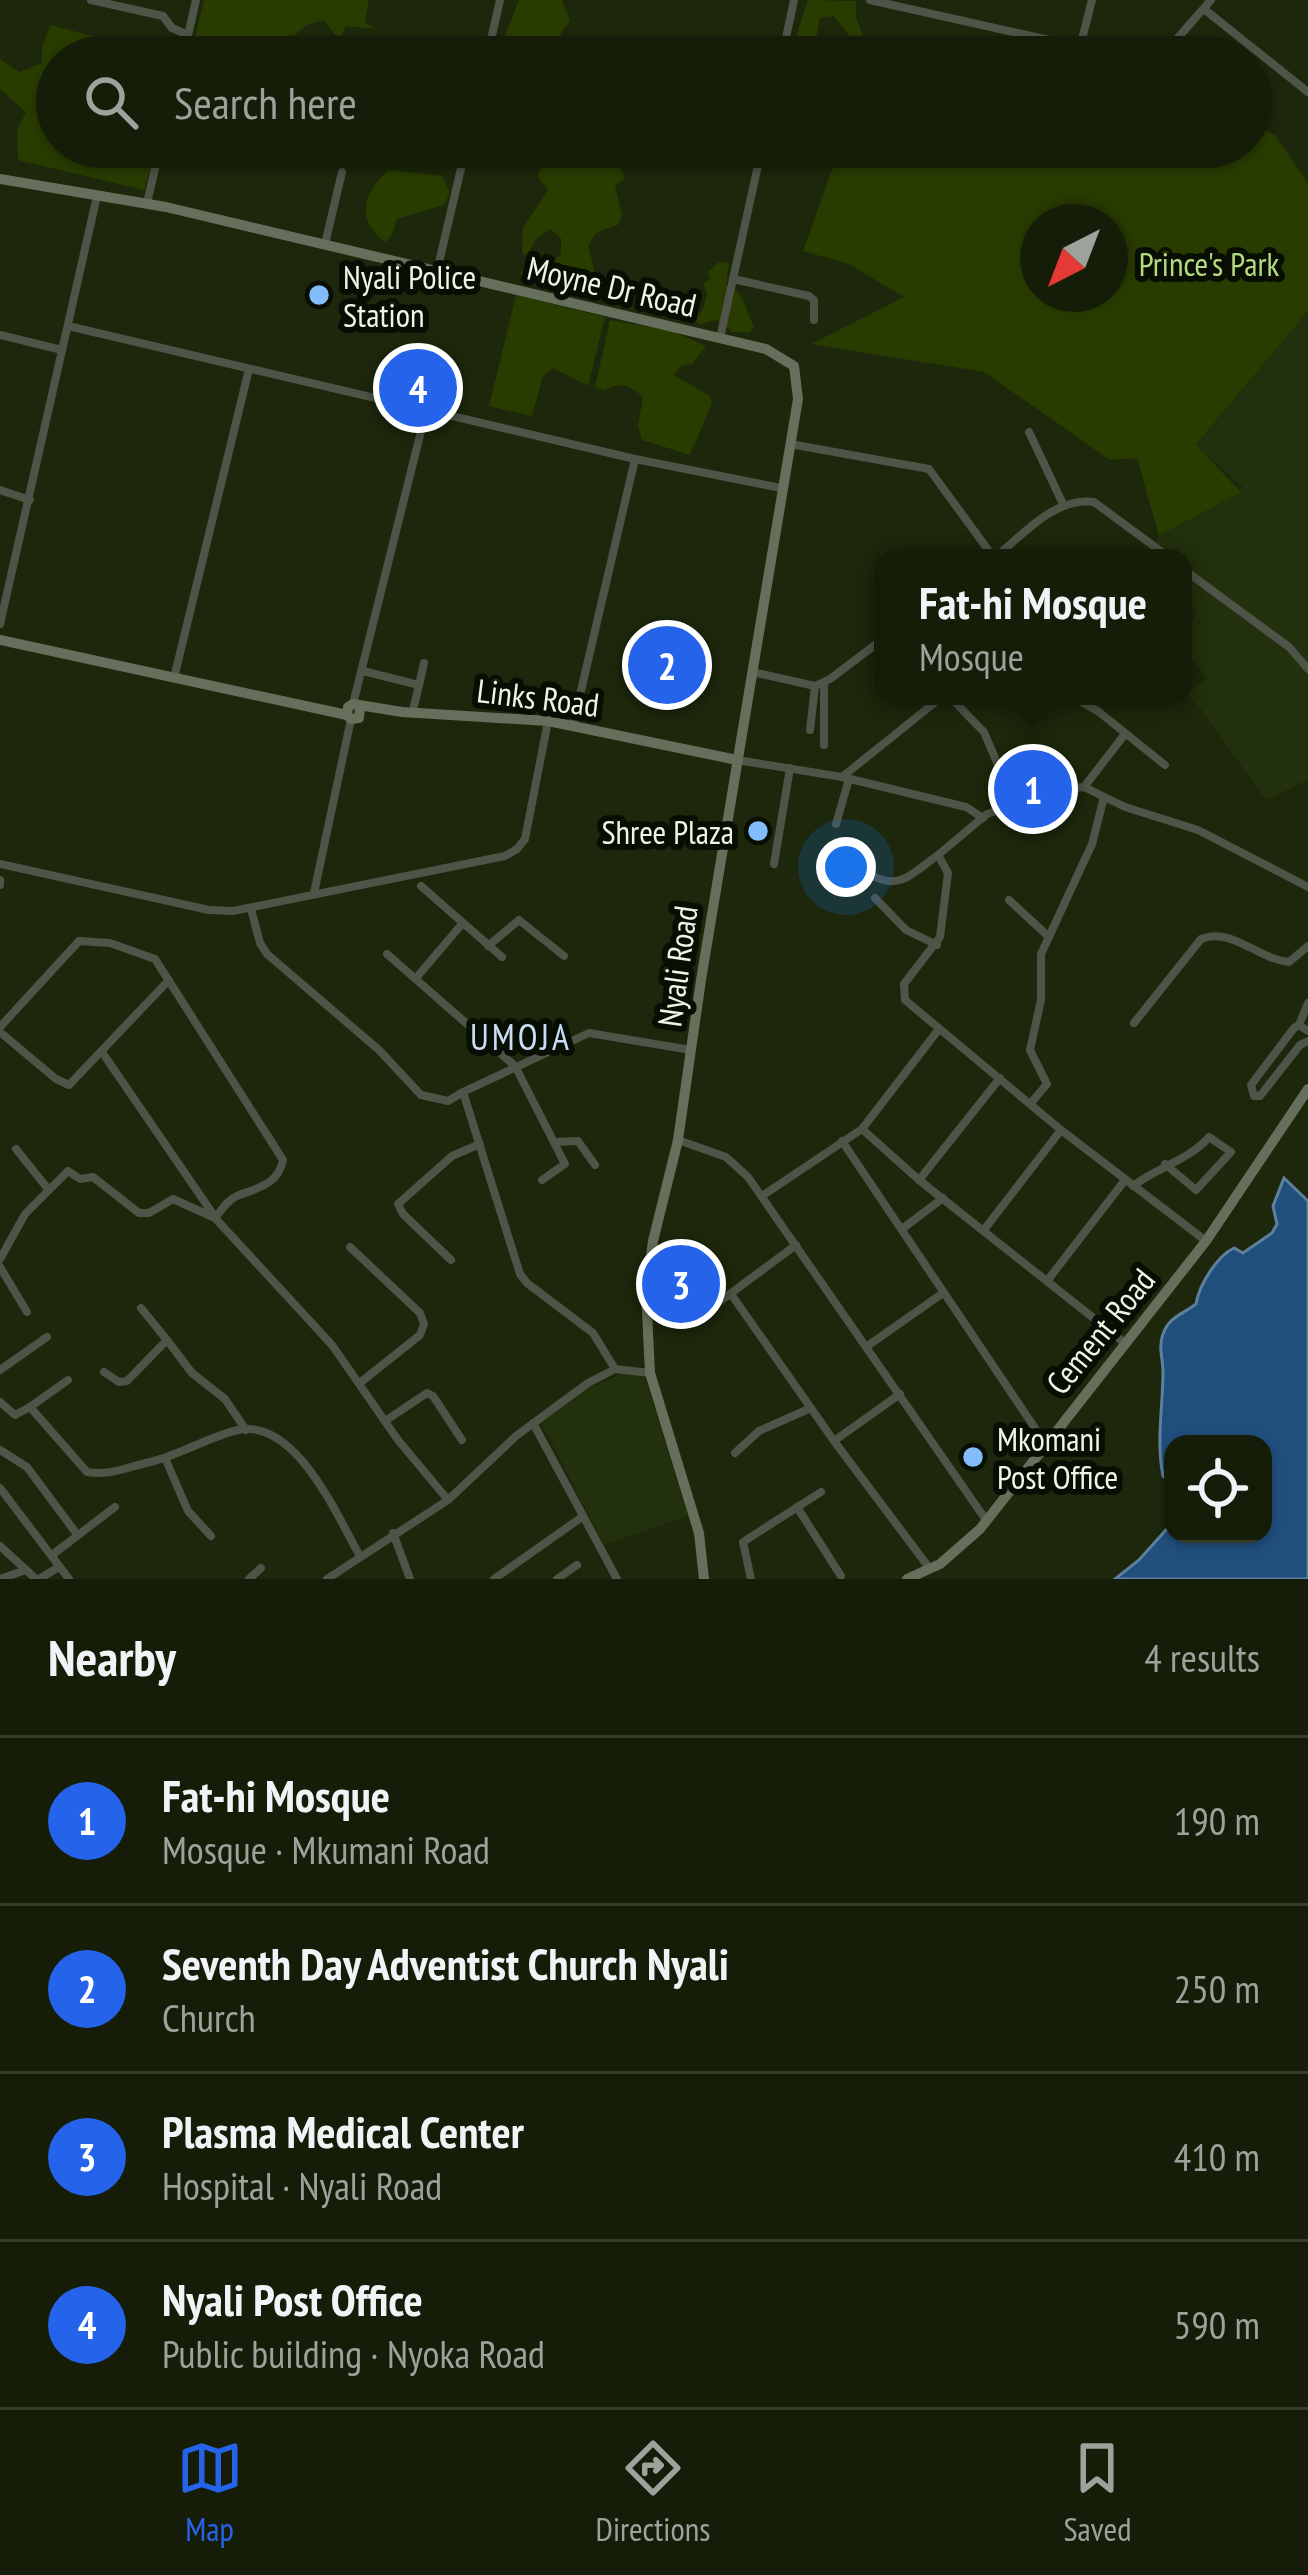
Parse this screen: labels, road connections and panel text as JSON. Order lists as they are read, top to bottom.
{
  "streets": {
    "main road": [
      "Moyne Dr Road",
      "Links Road",
      "Nyali Road",
      "Cement Road"
    ]
  },
  "crossings": [
    ["Moyne Dr Road", "Nyali Road"],
    ["Links Road", "Nyali Road"]
  ],
  "districts": ["UMOJA"],
  "parks": ["Prince's Park"],
  "places": ["Nyali Police Station", "Shree Plaza", "Mkomani Post Office"],
  "north": "bottom left",
  "page": {
    "search": "Search here",
    "pins": [
      "4",
      "2",
      "1",
      "3"
    ],
    "popup": ["Fat-hi Mosque", "Mosque"],
    "heading": ["Nearby", "4 results"],
    "list": [
      {
        "mark": "1",
        "name": "Fat-hi Mosque",
        "note": "Mosque · Mkumani Road",
        "value": "190 m"
      },
      {
        "mark": "2",
        "name": "Seventh Day Adventist Church Nyali",
        "note": "Church",
        "value": "250 m"
      },
      {
        "mark": "3",
        "name": "Plasma Medical Center",
        "note": "Hospital · Nyali Road",
        "value": "410 m"
      },
      {
        "mark": "4",
        "name": "Nyali Post Office",
        "note": "Public building · Nyoka Road",
        "value": "590 m"
      }
    ],
    "nav": ["Map", "Directions", "Saved"]
  }
}
